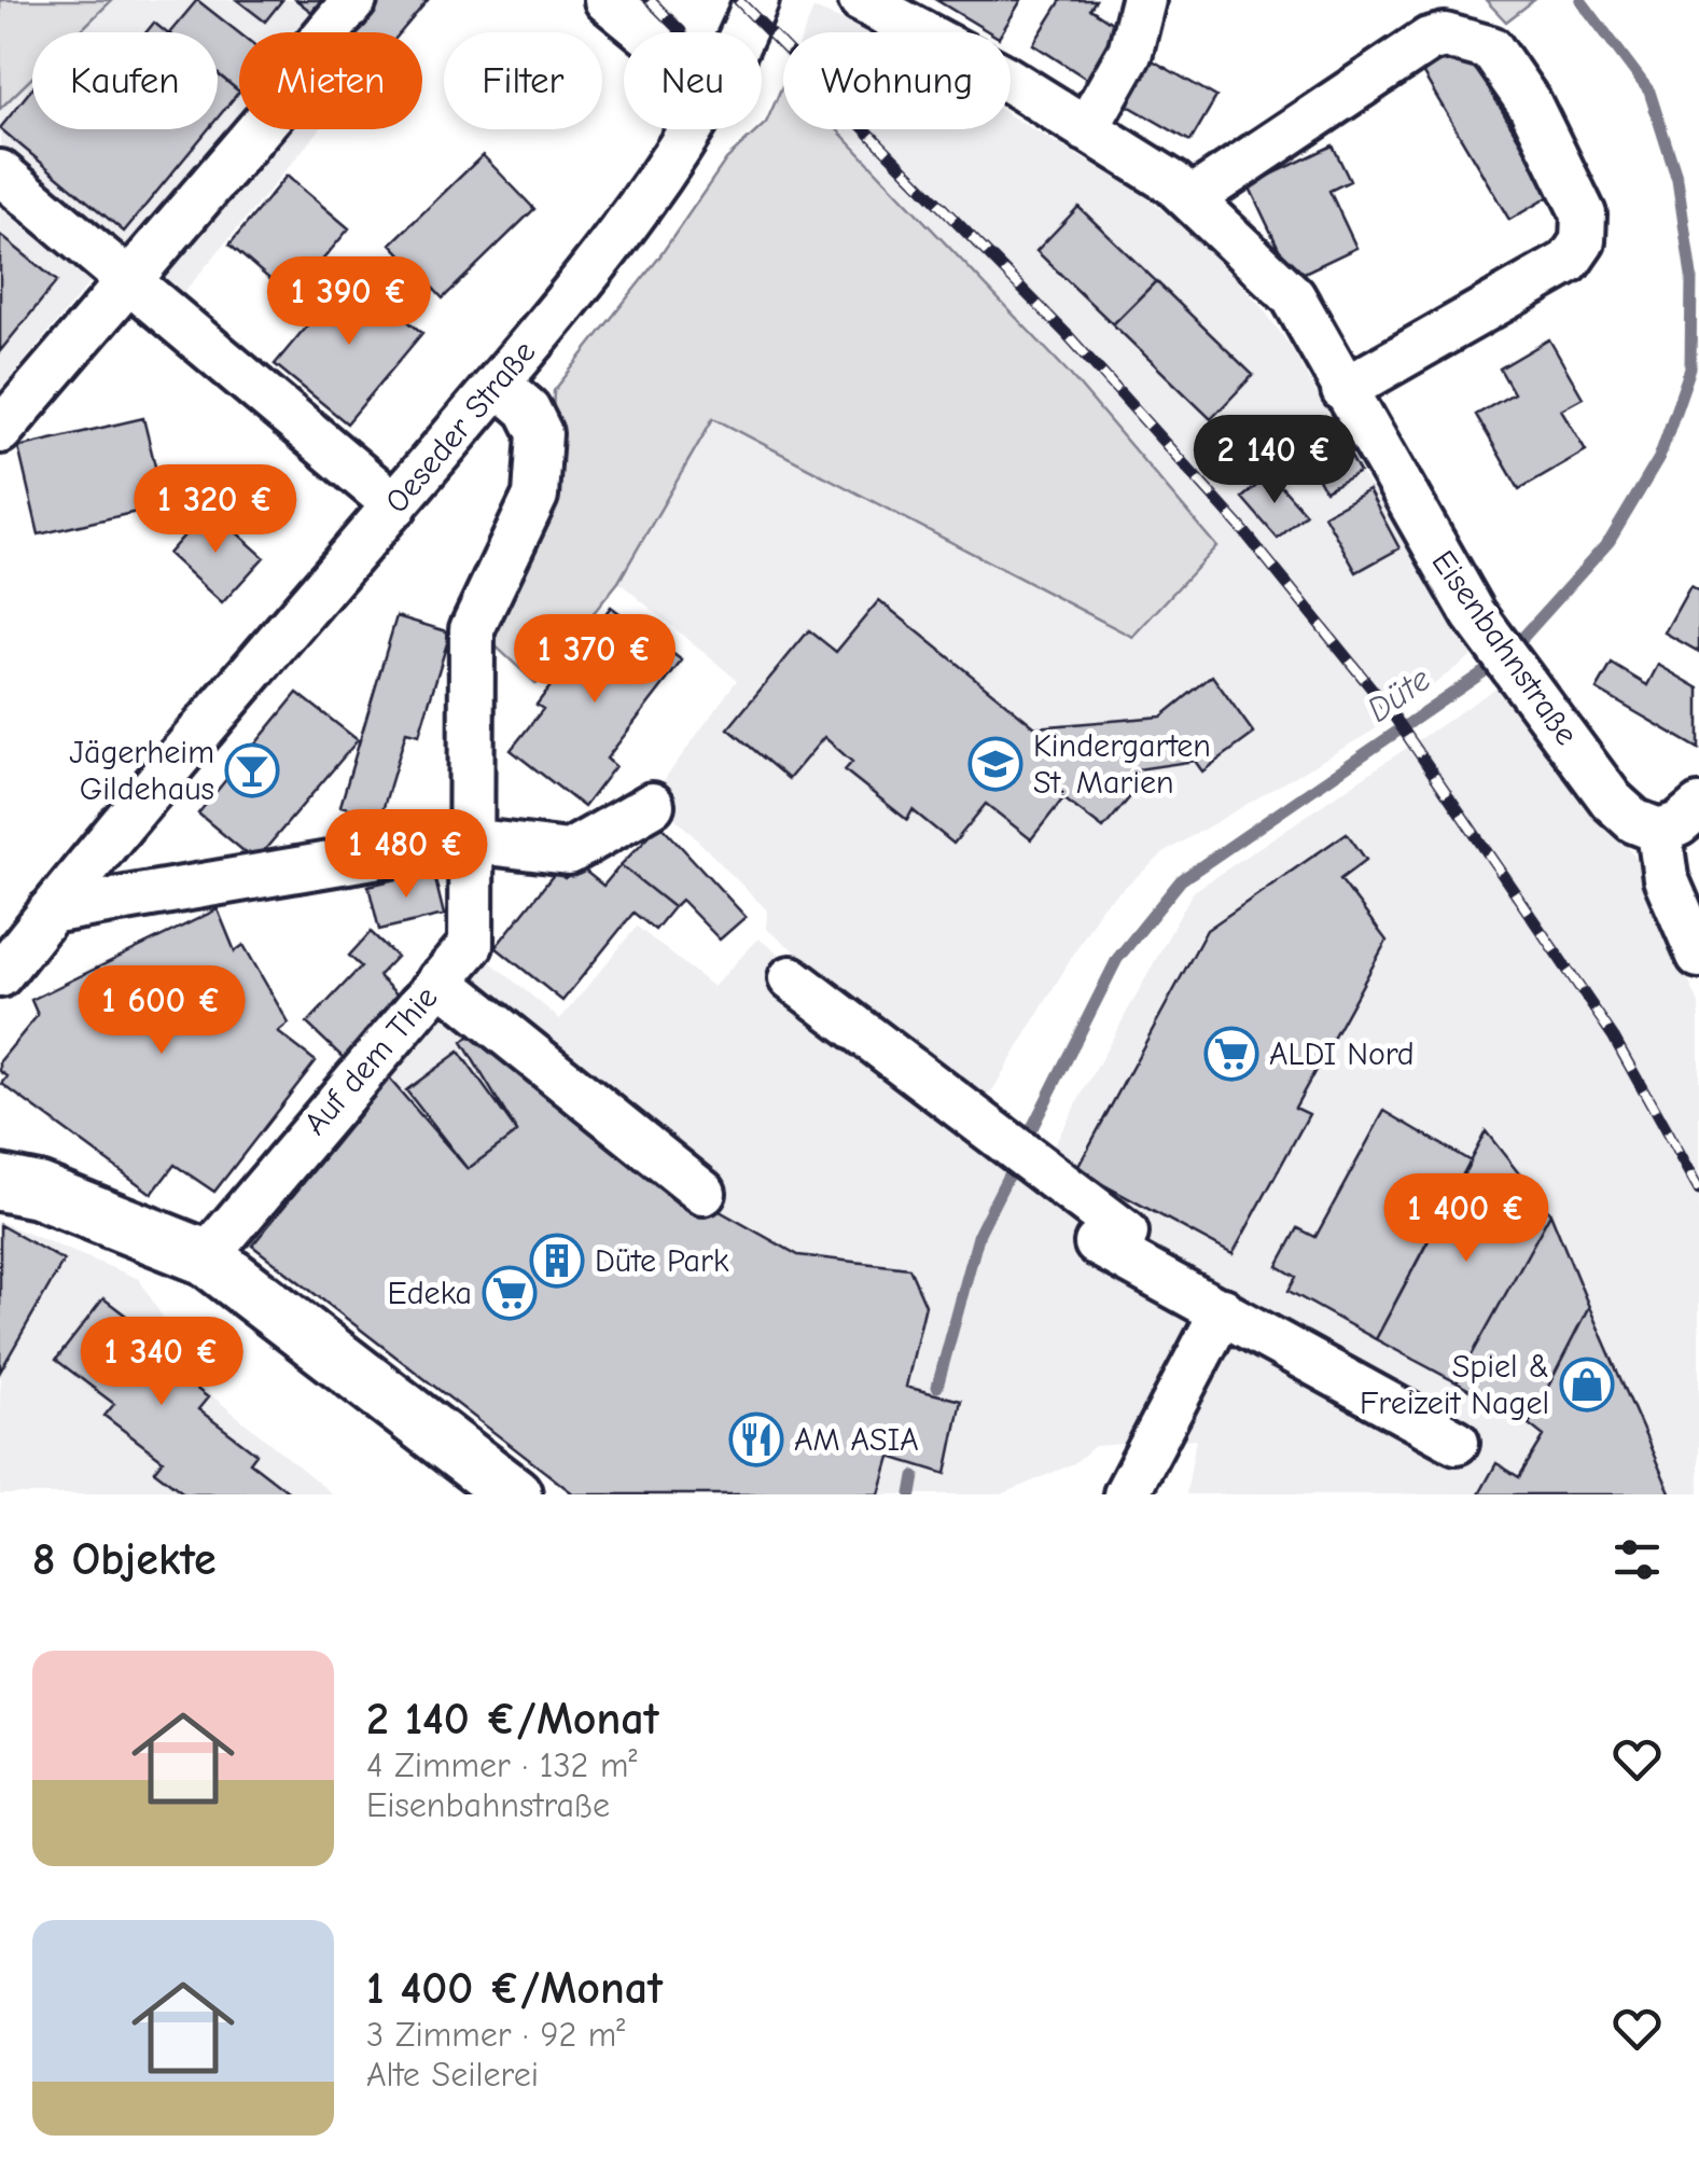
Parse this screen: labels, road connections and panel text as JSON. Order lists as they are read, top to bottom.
{
  "streets": {
    "street": ["Oeseder Straße", "Eisenbahnstraße", "Auf dem Thie"]
  },
  "crossings": [
    ["Oeseder Straße", "Auf dem Thie"]
  ],
  "water": ["Düte"],
  "places": {
    "school or university": ["Kindergarten St. Marien"],
    "bar": ["Jägerheim Gildehaus"],
    "supermarket": ["ALDI Nord", "Edeka"],
    "building": ["Düte Park"],
    "shop": ["Spiel & Freizeit Nagel"],
    "restaurant": ["AM ASIA"]
  },
  "page": {
    "chip": [
      "Kaufen",
      "Mieten",
      "Filter",
      "Neu",
      "Wohnung"
    ],
    "price": [
      "1 390 €",
      "2 140 €",
      "1 320 €",
      "1 370 €",
      "1 480 €",
      "1 600 €",
      "1 400 €",
      "1 340 €"
    ],
    "heading": "8 Objekte",
    "list": [
      {
        "name": "2 140 €/Monat",
        "note": "4 Zimmer · 132 m² · Eisenbahnstraße"
      },
      {
        "name": "1 400 €/Monat",
        "note": "3 Zimmer · 92 m² · Alte Seilerei"
      }
    ]
  }
}
